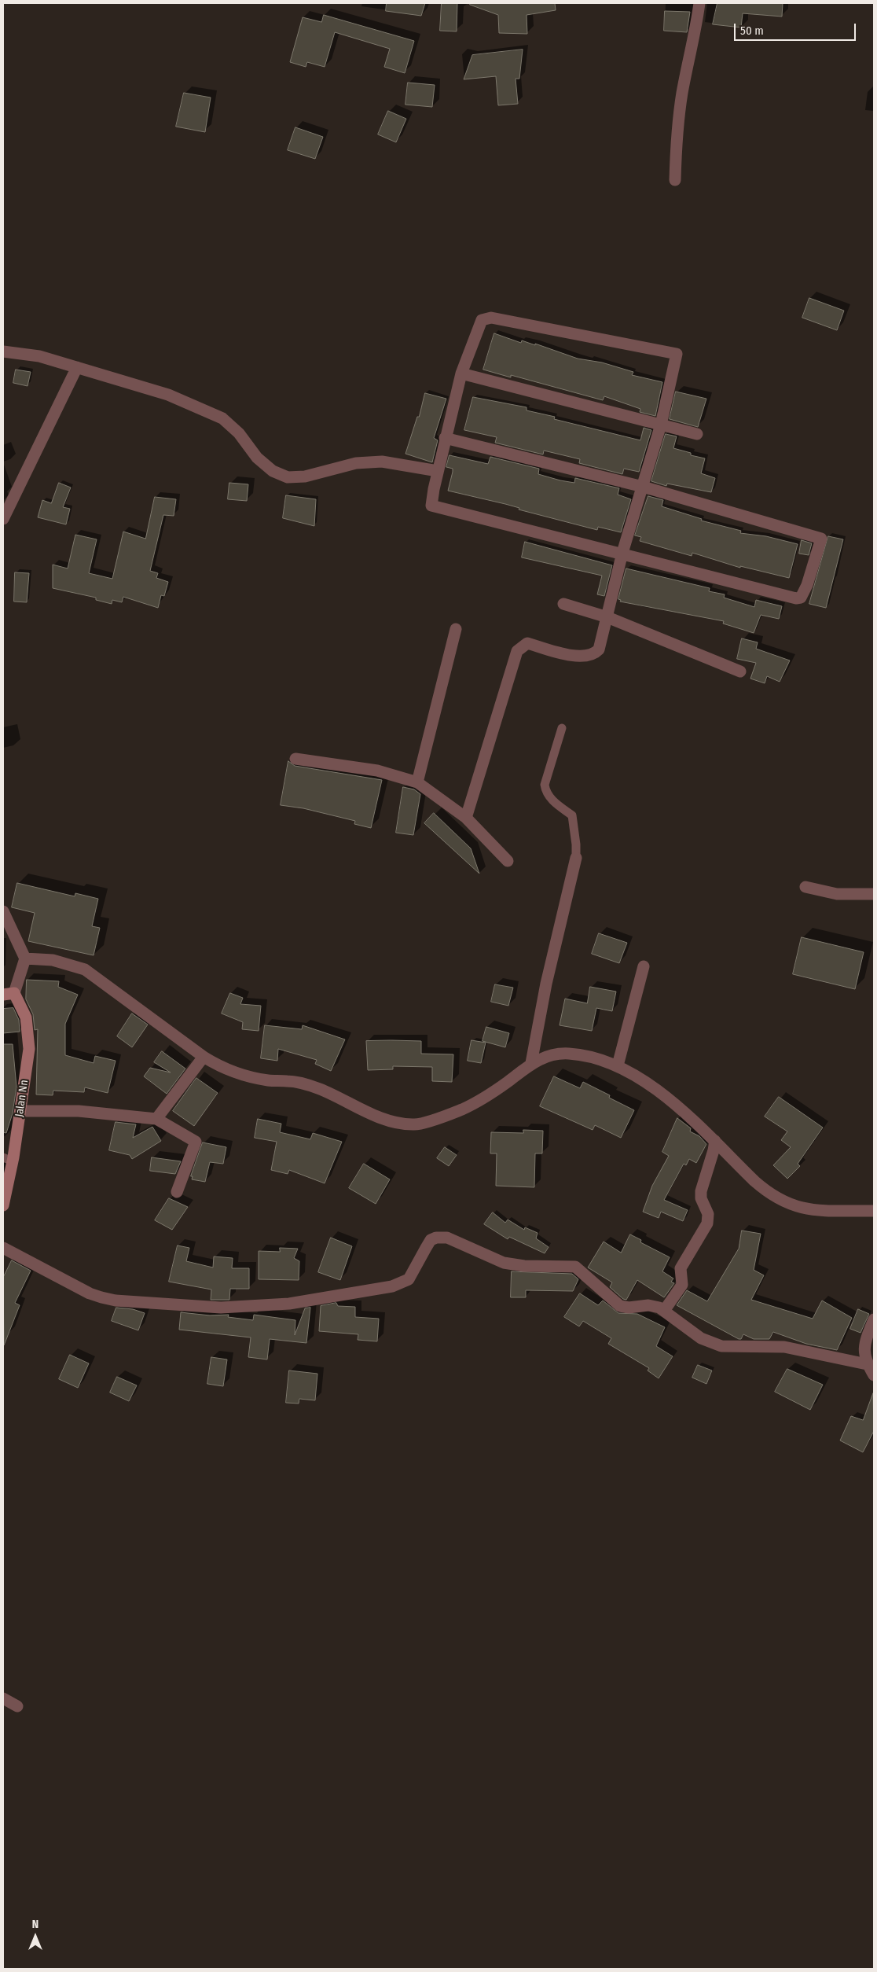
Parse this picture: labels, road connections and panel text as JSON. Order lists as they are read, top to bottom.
{
  "streets": {
    "street": ["Jalan Nn"]
  },
  "scale_bar": "50 m",
  "north": "top"
}
